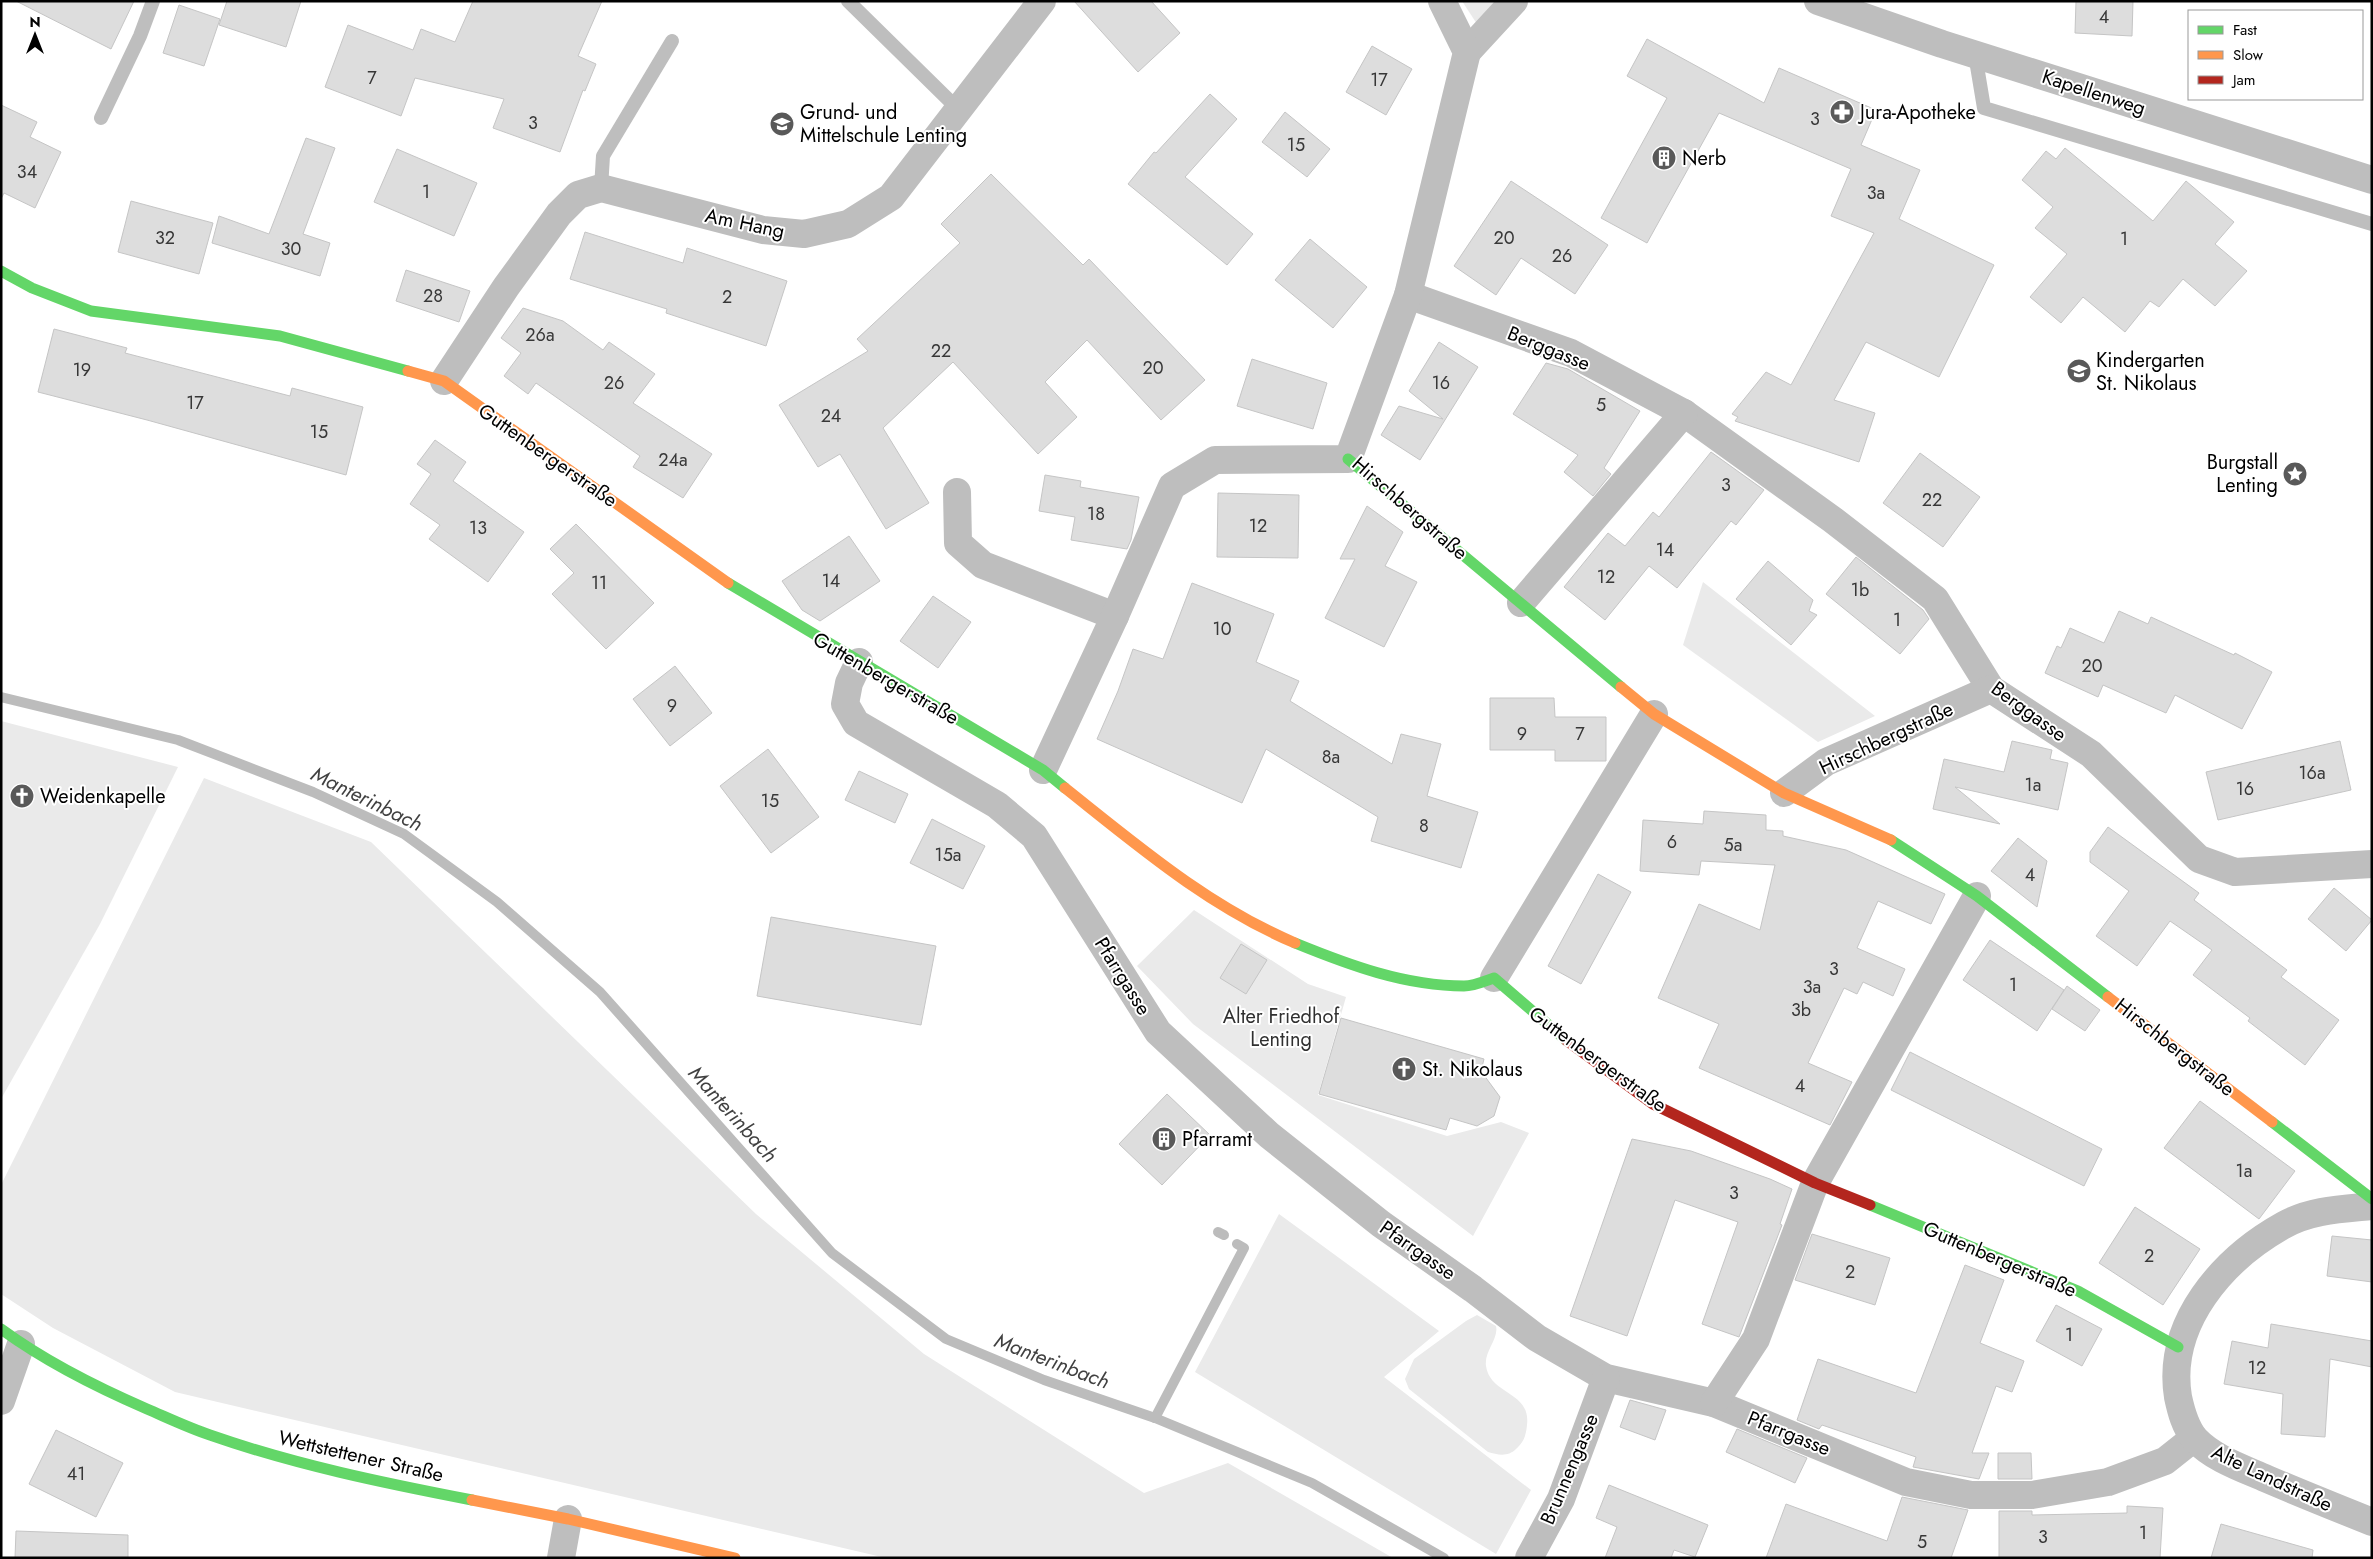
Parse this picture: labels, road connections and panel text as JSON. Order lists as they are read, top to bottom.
{
  "streets": {
    "street": [
      "Kapellenweg",
      "Am Hang",
      "Berggasse",
      "Guttenbergerstraße",
      "Hirschbergstraße",
      "Pfarrgasse",
      "Wettstettener Straße",
      "Brunnengasse",
      "Alte Landstraße"
    ]
  },
  "crossings": [
    ["Berggasse", "Hirschbergstraße"],
    ["Guttenbergerstraße", "Pfarrgasse"],
    ["Guttenbergerstraße", "Alte Landstraße"],
    ["Pfarrgasse", "Brunnengasse"],
    ["Pfarrgasse", "Alte Landstraße"]
  ],
  "water": ["Manterinbach"],
  "parks": ["Alter Friedhof Lenting"],
  "places": {
    "pharmacy": ["Jura-Apotheke"],
    "school or university": ["Grund- und Mittelschule Lenting", "Kindergarten St. Nikolaus"],
    "building": ["Nerb", "Pfarramt"],
    "place": ["Burgstall Lenting"],
    "church": ["Weidenkapelle", "St. Nikolaus"]
  },
  "house_numbers": [
    "4",
    "7",
    "17",
    "3",
    "3",
    "15",
    "34",
    "1",
    "3a",
    "32",
    "20",
    "1",
    "30",
    "26",
    "28",
    "2",
    "26a",
    "22",
    "20",
    "19",
    "26",
    "16",
    "17",
    "5",
    "24",
    "15",
    "24a",
    "3",
    "22",
    "18",
    "12",
    "13",
    "14",
    "12",
    "14",
    "11",
    "1b",
    "1",
    "10",
    "20",
    "9",
    "9",
    "7",
    "8a",
    "16a",
    "1a",
    "16",
    "15",
    "8",
    "6",
    "5a",
    "15a",
    "4",
    "3",
    "1",
    "3a",
    "3b",
    "4",
    "1a",
    "3",
    "2",
    "2",
    "1",
    "12",
    "41",
    "1",
    "3",
    "5"
  ],
  "legend": ["Fast", "Slow", "Jam"],
  "north": "top"
}
